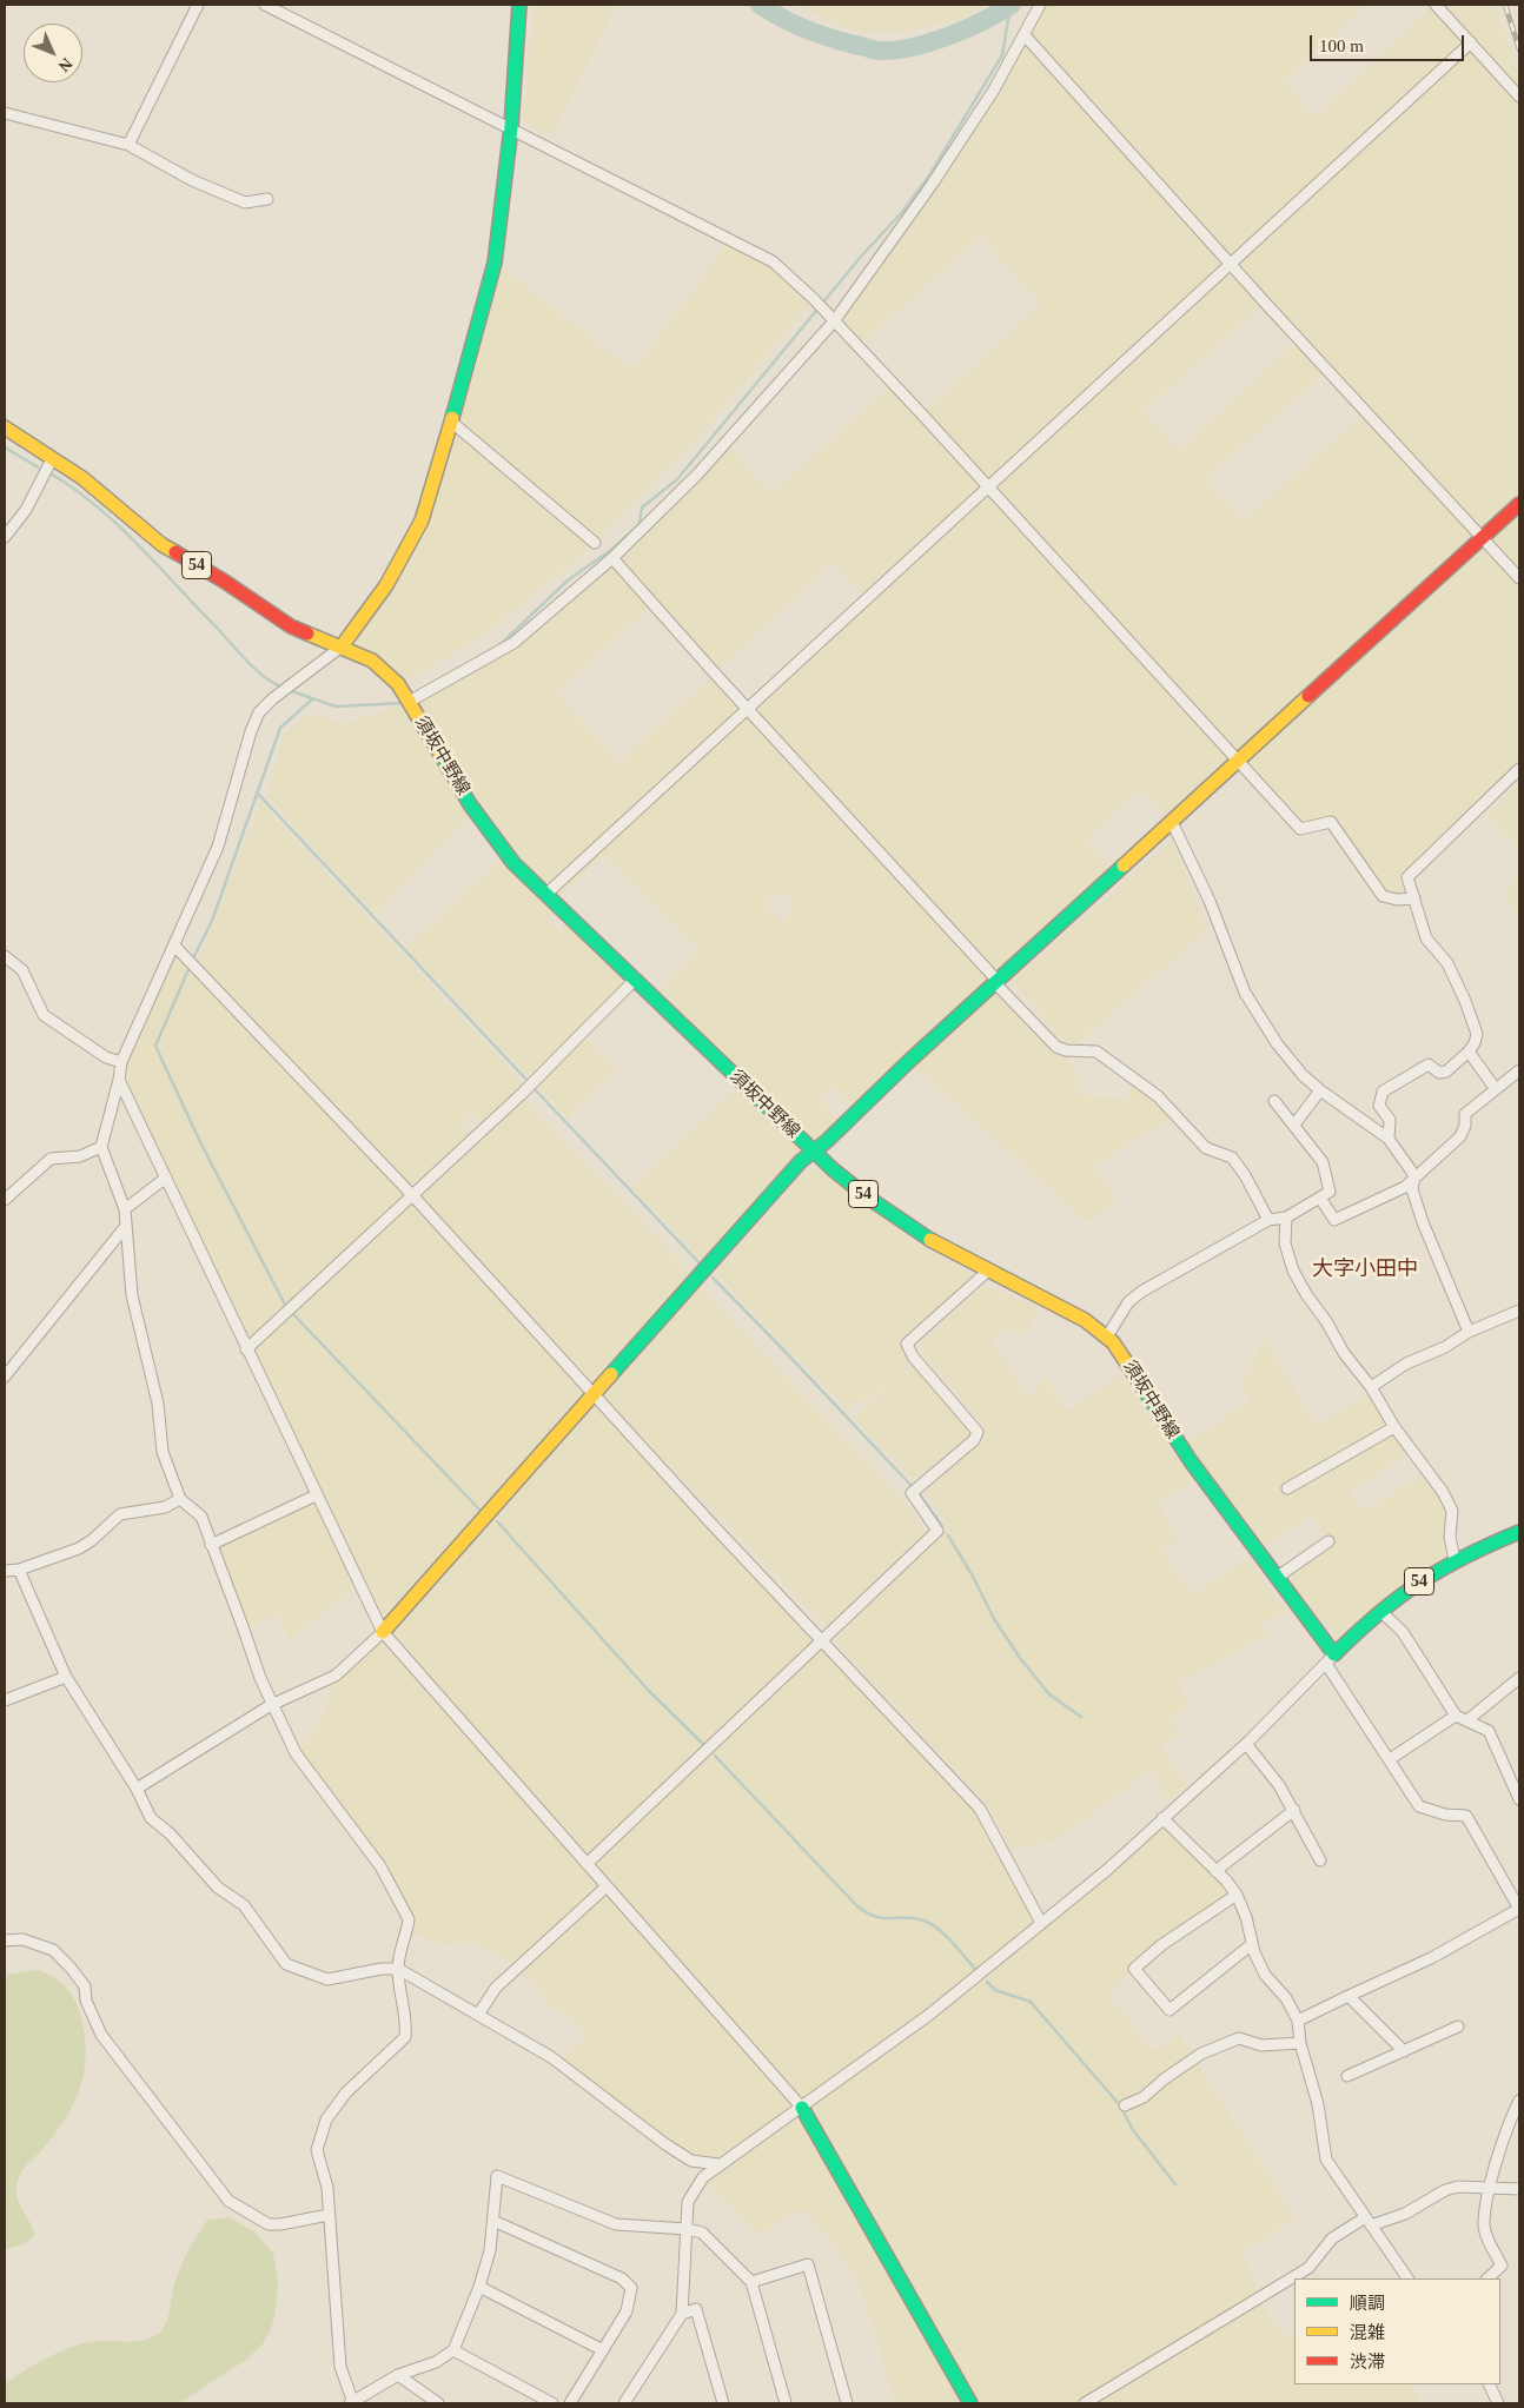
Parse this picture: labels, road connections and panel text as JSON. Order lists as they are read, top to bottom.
{
  "streets": {
    "street": ["54", "須坂中野線"]
  },
  "crossings": [
    ["54", "須坂中野線"]
  ],
  "districts": ["大字小田中"],
  "legend": ["順調", "混雑", "渋滞"],
  "scale_bar": "100 m",
  "north": "bottom right"
}
